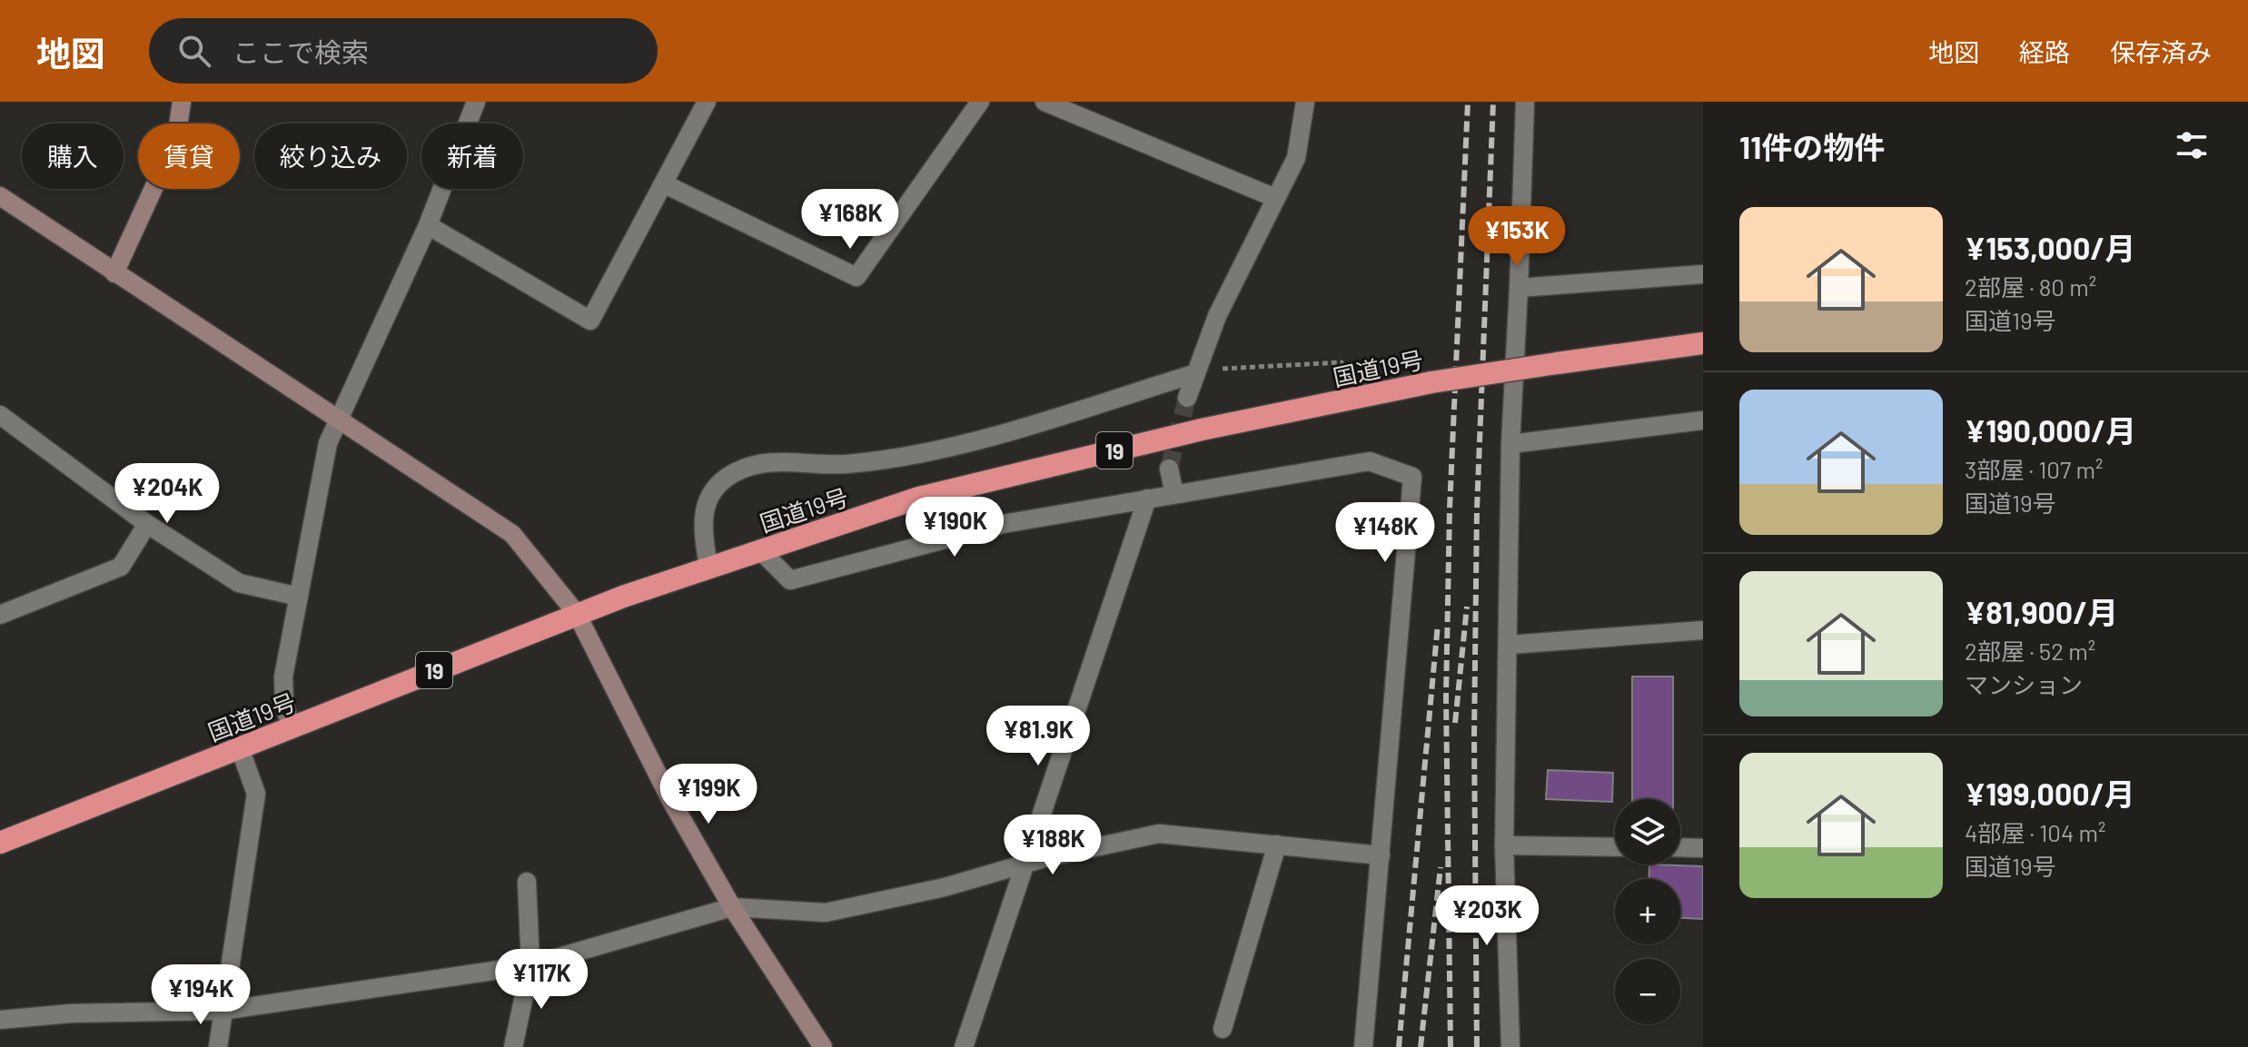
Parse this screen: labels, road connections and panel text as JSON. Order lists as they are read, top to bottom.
{
  "streets": {
    "highway": ["国道19号", "19"]
  },
  "page": {
    "header": "地図",
    "search": "ここで検索",
    "nav": ["地図", "経路", "保存済み"],
    "heading": "11件の物件",
    "chip": [
      "購入",
      "賃貸",
      "絞り込み",
      "新着"
    ],
    "price": [
      "¥168K",
      "¥153K",
      "¥204K",
      "¥190K",
      "¥148K",
      "¥81.9K",
      "¥199K",
      "¥188K",
      "¥203K",
      "¥117K",
      "¥194K"
    ],
    "list": [
      {
        "name": "¥153,000/月",
        "note": "2部屋 · 80 m² · 国道19号"
      },
      {
        "name": "¥190,000/月",
        "note": "3部屋 · 107 m² · 国道19号"
      },
      {
        "name": "¥81,900/月",
        "note": "2部屋 · 52 m² · マンション"
      },
      {
        "name": "¥199,000/月",
        "note": "4部屋 · 104 m² · 国道19号"
      }
    ],
    "map_buttons": ["+", "−"]
  }
}
